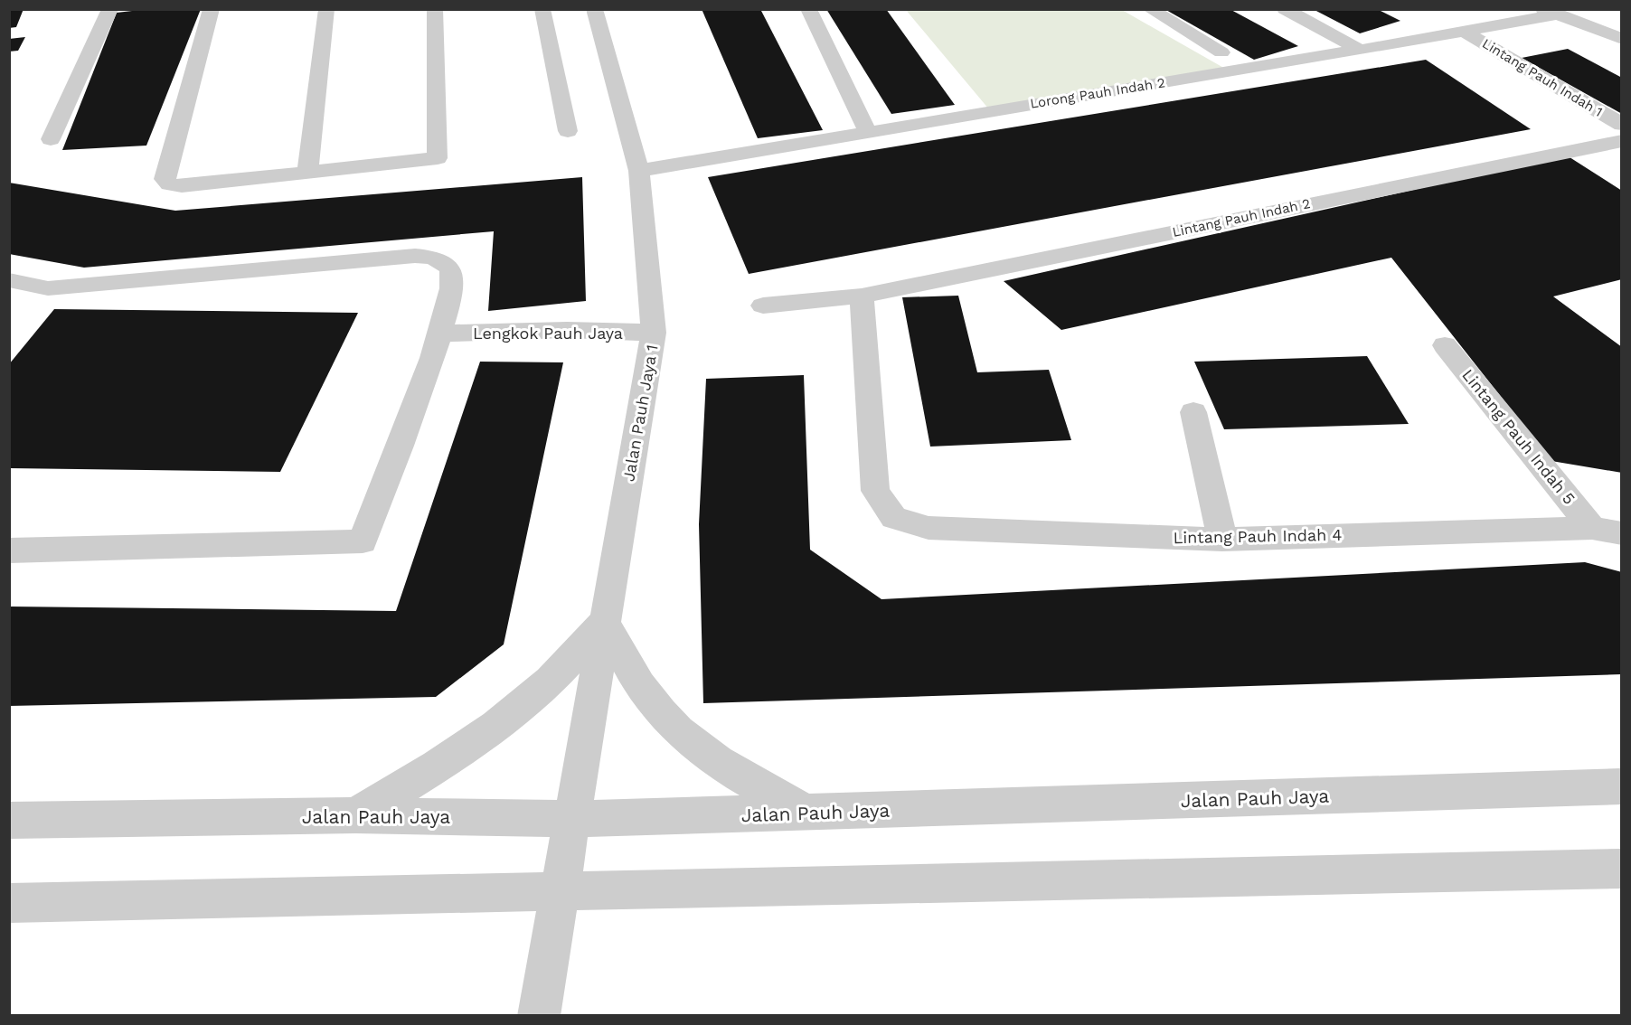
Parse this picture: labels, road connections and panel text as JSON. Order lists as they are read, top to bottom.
{
  "streets": {
    "street": [
      "Lintang Pauh Indah 1",
      "Lorong Pauh Indah 2",
      "Lintang Pauh Indah 2",
      "Lengkok Pauh Jaya",
      "Jalan Pauh Jaya 1",
      "Lintang Pauh Indah 5",
      "Lintang Pauh Indah 4",
      "Jalan Pauh Jaya"
    ]
  },
  "crossings": [
    ["Lintang Pauh Indah 1", "Lorong Pauh Indah 2"],
    ["Lorong Pauh Indah 2", "Jalan Pauh Jaya 1"],
    ["Lintang Pauh Indah 2", "Lintang Pauh Indah 4"],
    ["Lengkok Pauh Jaya", "Jalan Pauh Jaya 1"],
    ["Jalan Pauh Jaya 1", "Jalan Pauh Jaya"],
    ["Lintang Pauh Indah 5", "Lintang Pauh Indah 4"]
  ]
}
